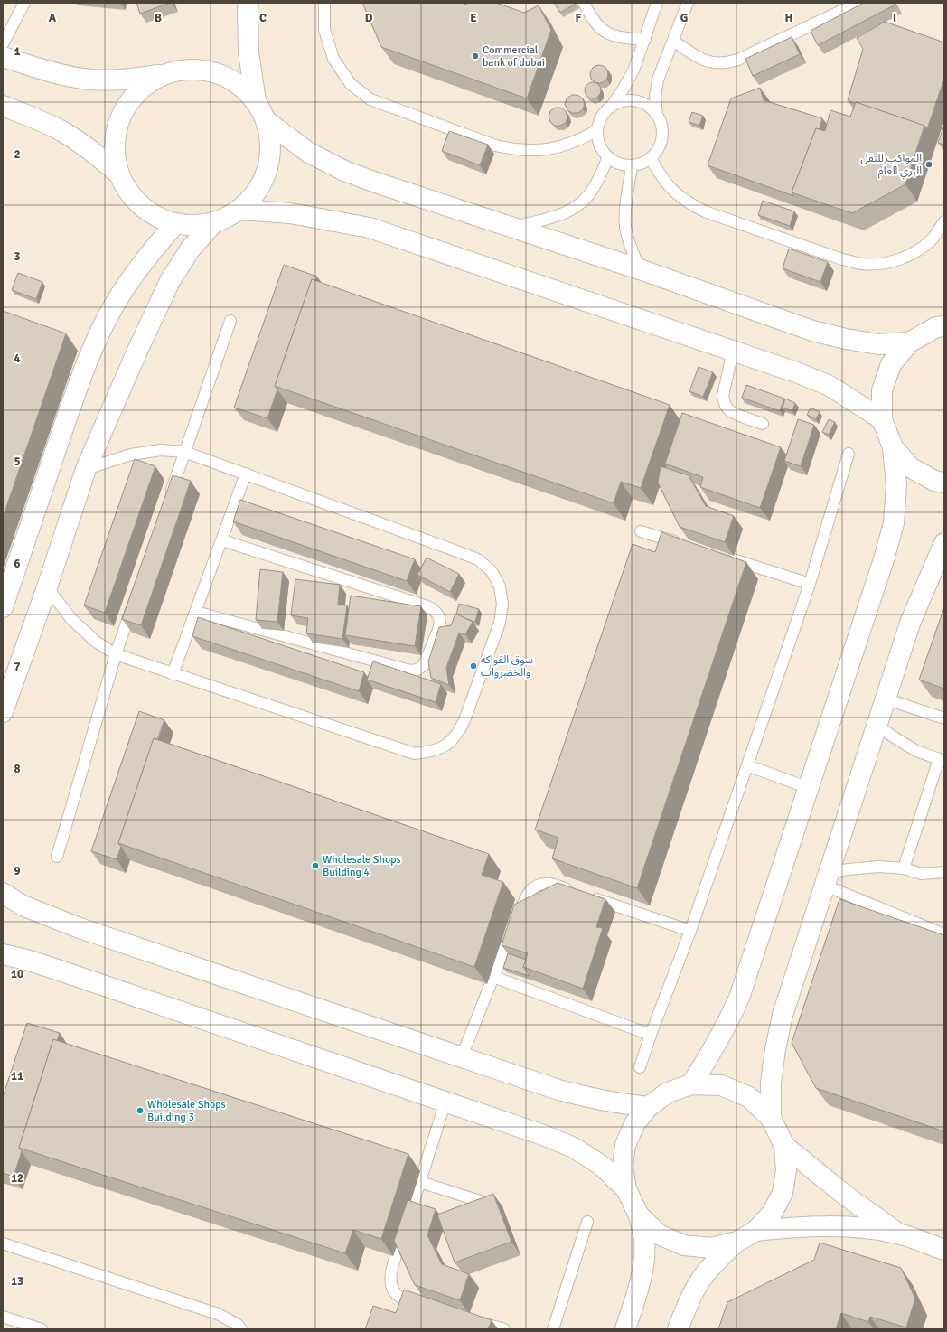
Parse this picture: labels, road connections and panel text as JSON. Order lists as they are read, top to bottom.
{
  "places": [
    "Commercial bank of dubai",
    "المواكب للنقل البري العام",
    "سوق الفواكه والخضروات",
    "Wholesale Shops Building 4",
    "Wholesale Shops Building 3"
  ],
  "grid": {
    "columns": [
      "A",
      "B",
      "C",
      "D",
      "E",
      "F",
      "G",
      "H",
      "I"
    ],
    "rows": [
      "1",
      "2",
      "3",
      "4",
      "5",
      "6",
      "7",
      "8",
      "9",
      "10",
      "11",
      "12",
      "13"
    ]
  }
}
